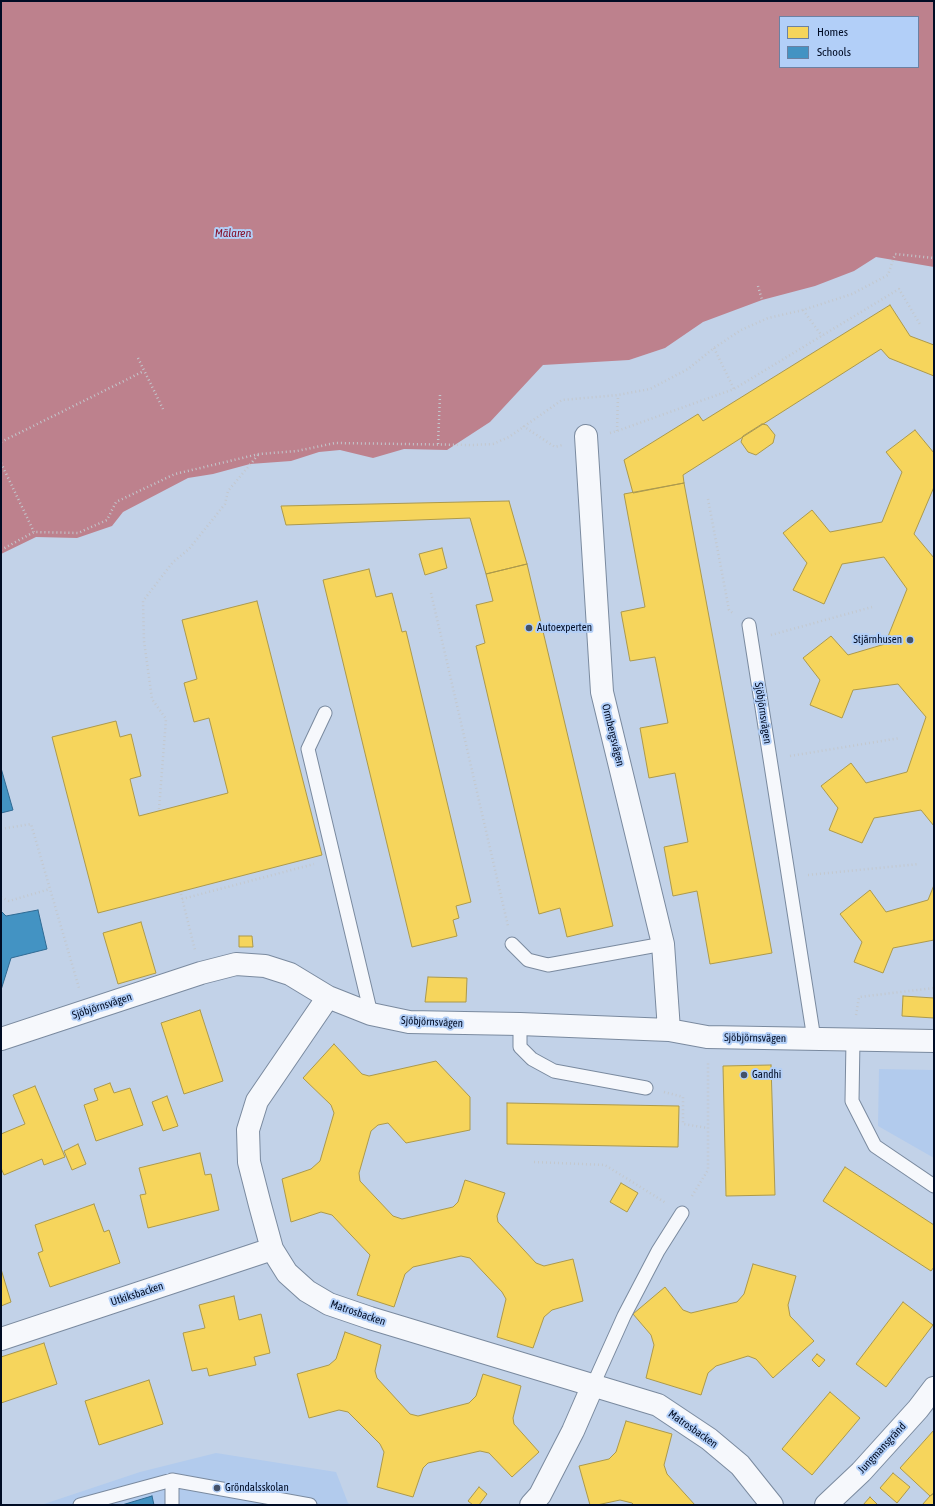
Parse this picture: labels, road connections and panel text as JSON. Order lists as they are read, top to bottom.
{
  "streets": {
    "street": [
      "Sjöbjörnsvägen",
      "Ormbergsvägen",
      "Utkiksbacken",
      "Matrosbacken",
      "Jungmansgränd"
    ]
  },
  "crossings": [
    ["Sjöbjörnsvägen", "Ormbergsvägen"],
    ["Sjöbjörnsvägen", "Matrosbacken"],
    ["Utkiksbacken", "Matrosbacken"]
  ],
  "water": ["Mälaren"],
  "places": [
    "Autoexperten",
    "Stjärnhusen",
    "Gandhi",
    "Gröndalsskolan"
  ],
  "legend": ["Homes", "Schools"]
}
